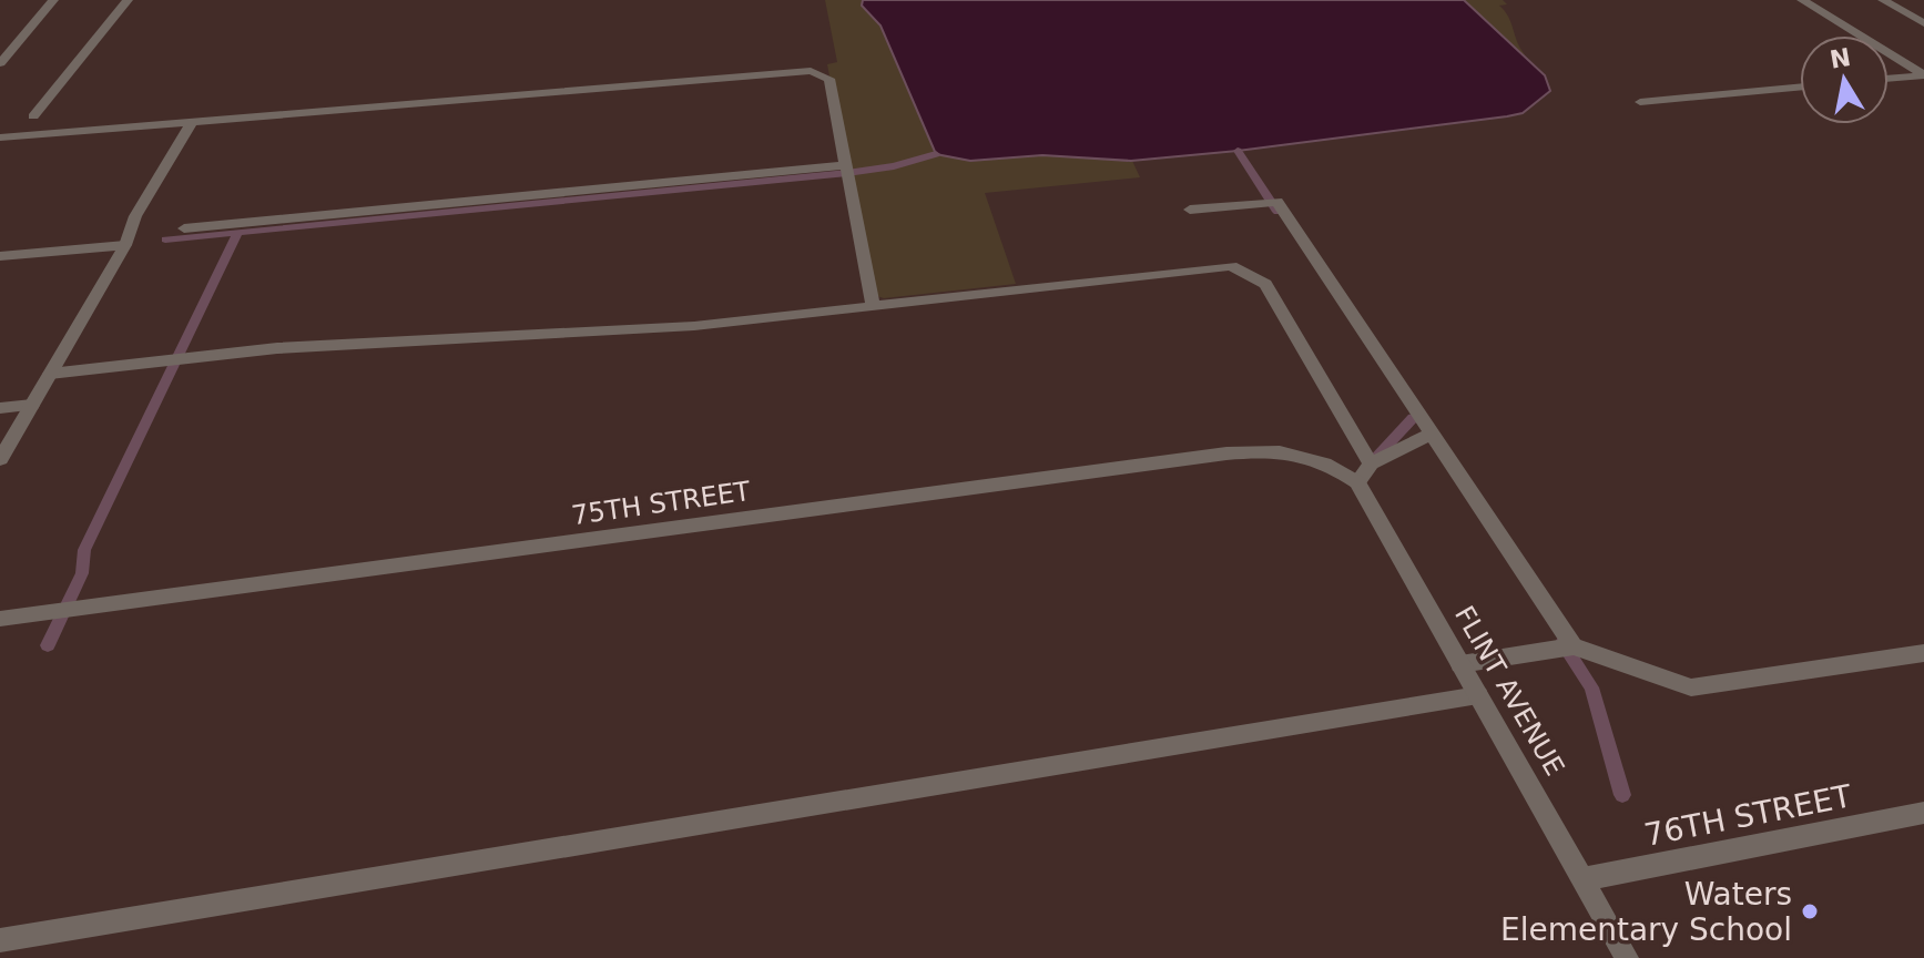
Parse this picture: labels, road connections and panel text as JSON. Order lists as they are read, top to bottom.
{
  "streets": {
    "street": ["75TH STREET", "FLINT AVENUE", "76TH STREET"]
  },
  "crossings": [
    ["75TH STREET", "FLINT AVENUE"],
    ["FLINT AVENUE", "76TH STREET"]
  ],
  "places": ["Waters Elementary School"],
  "north": "top"
}
